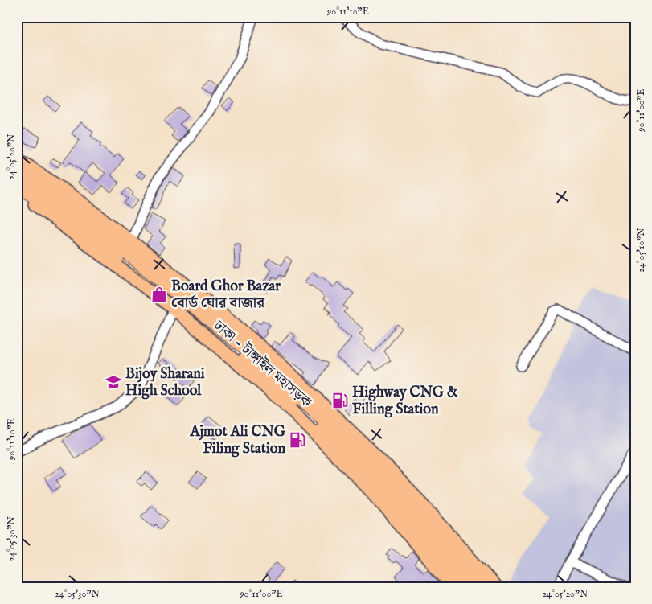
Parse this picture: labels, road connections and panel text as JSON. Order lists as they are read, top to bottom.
{
  "streets": {
    "highway": ["ঢাকা - টাঙ্গাইল মহাসড়ক"]
  },
  "places": {
    "shop": ["Board Ghor Bazar বোর্ড ঘোর বাজার"],
    "school or university": ["Bijoy Sharani High School"],
    "fuel station": ["Highway CNG & Filling Station", "Ajmot Ali CNG Filing Station"]
  },
  "coordinates": [
    "90°11'10\"E",
    "90°11'00\"E",
    "24°05'20\"N",
    "24°05'10\"N",
    "24°05'30\"N"
  ]
}
